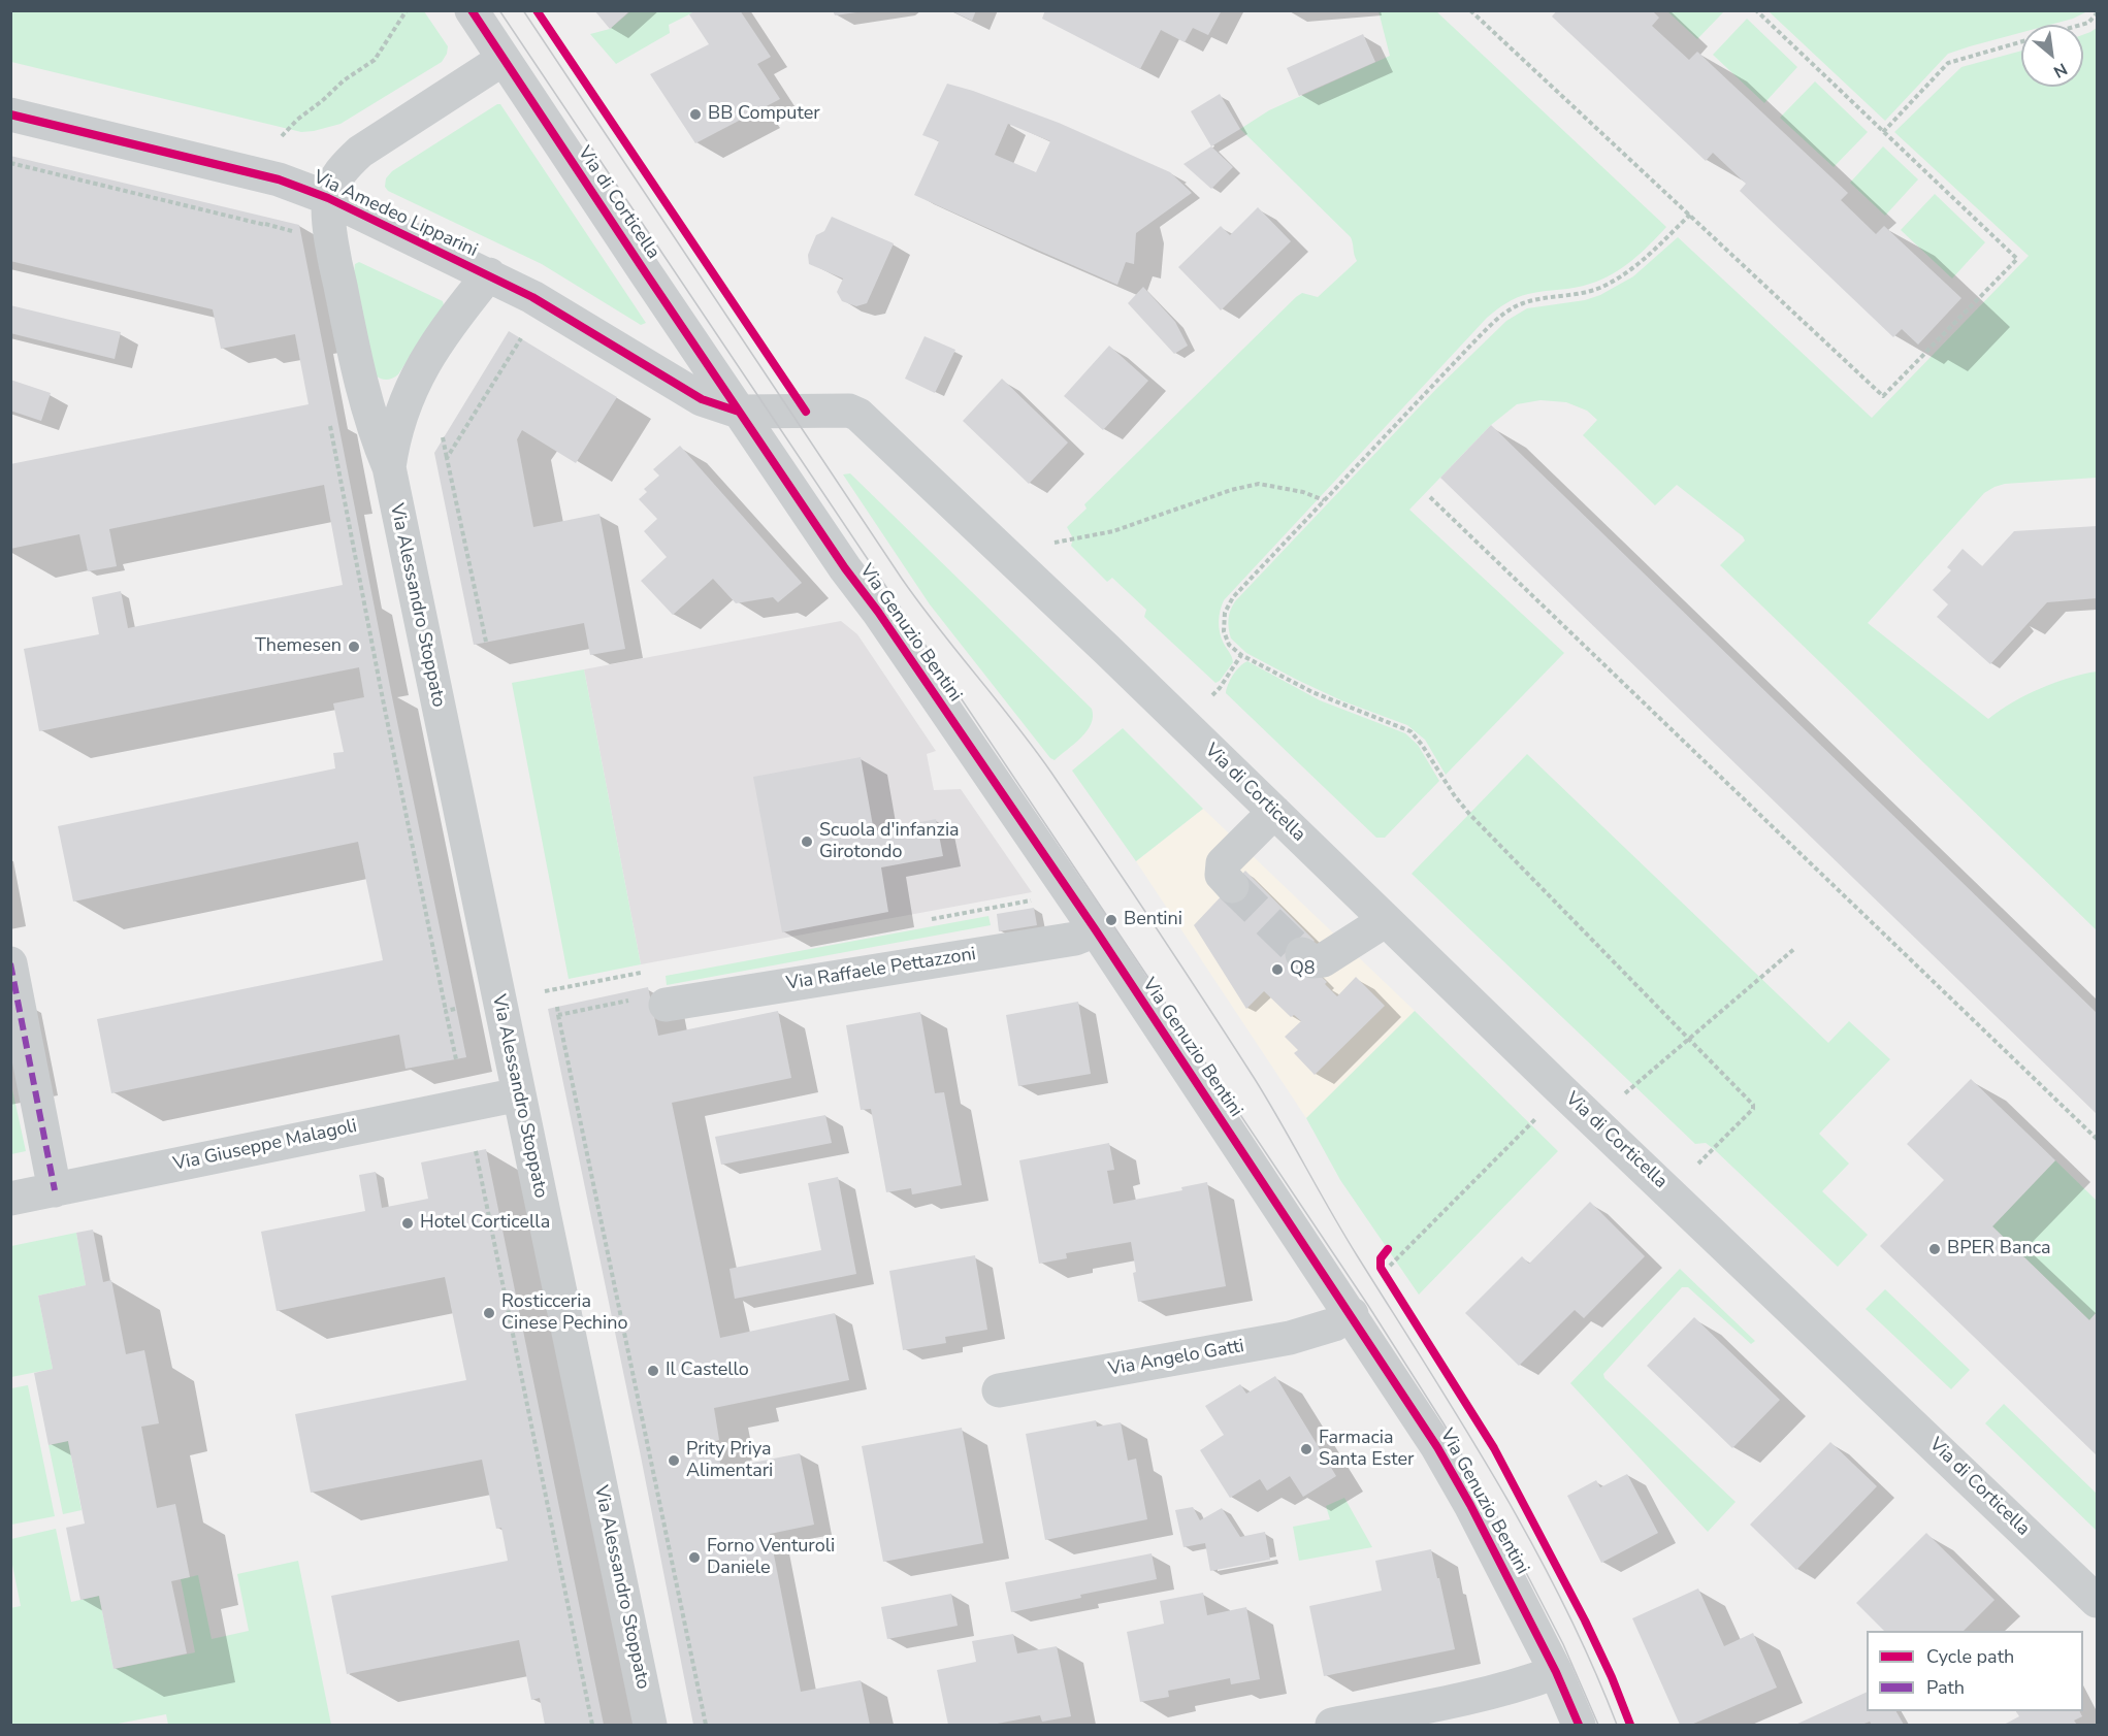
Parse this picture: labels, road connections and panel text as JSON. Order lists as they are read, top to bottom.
{
  "streets": {
    "street": [
      "Via di Corticella",
      "Via Amedeo Lipparini",
      "Via Alessandro Stoppato",
      "Via Genuzio Bentini",
      "Via Raffaele Pettazzoni",
      "Via Giuseppe Malagoli",
      "Via Angelo Gatti"
    ]
  },
  "crossings": [
    ["Via di Corticella", "Via Amedeo Lipparini"],
    ["Via di Corticella", "Via Genuzio Bentini"],
    ["Via Amedeo Lipparini", "Via Alessandro Stoppato"],
    ["Via Amedeo Lipparini", "Via Genuzio Bentini"],
    ["Via Alessandro Stoppato", "Via Giuseppe Malagoli"],
    ["Via Genuzio Bentini", "Via Raffaele Pettazzoni"],
    ["Via Genuzio Bentini", "Via Angelo Gatti"]
  ],
  "places": [
    "BB Computer",
    "Themesen",
    "Scuola d'infanzia Girotondo",
    "Bentini",
    "Q8",
    "Hotel Corticella",
    "BPER Banca",
    "Rosticceria Cinese Pechino",
    "Il Castello",
    "Farmacia Santa Ester",
    "Prity Priya Alimentari",
    "Forno Venturoli Daniele"
  ],
  "legend": ["Cycle path", "Path"],
  "north": "bottom right"
}
